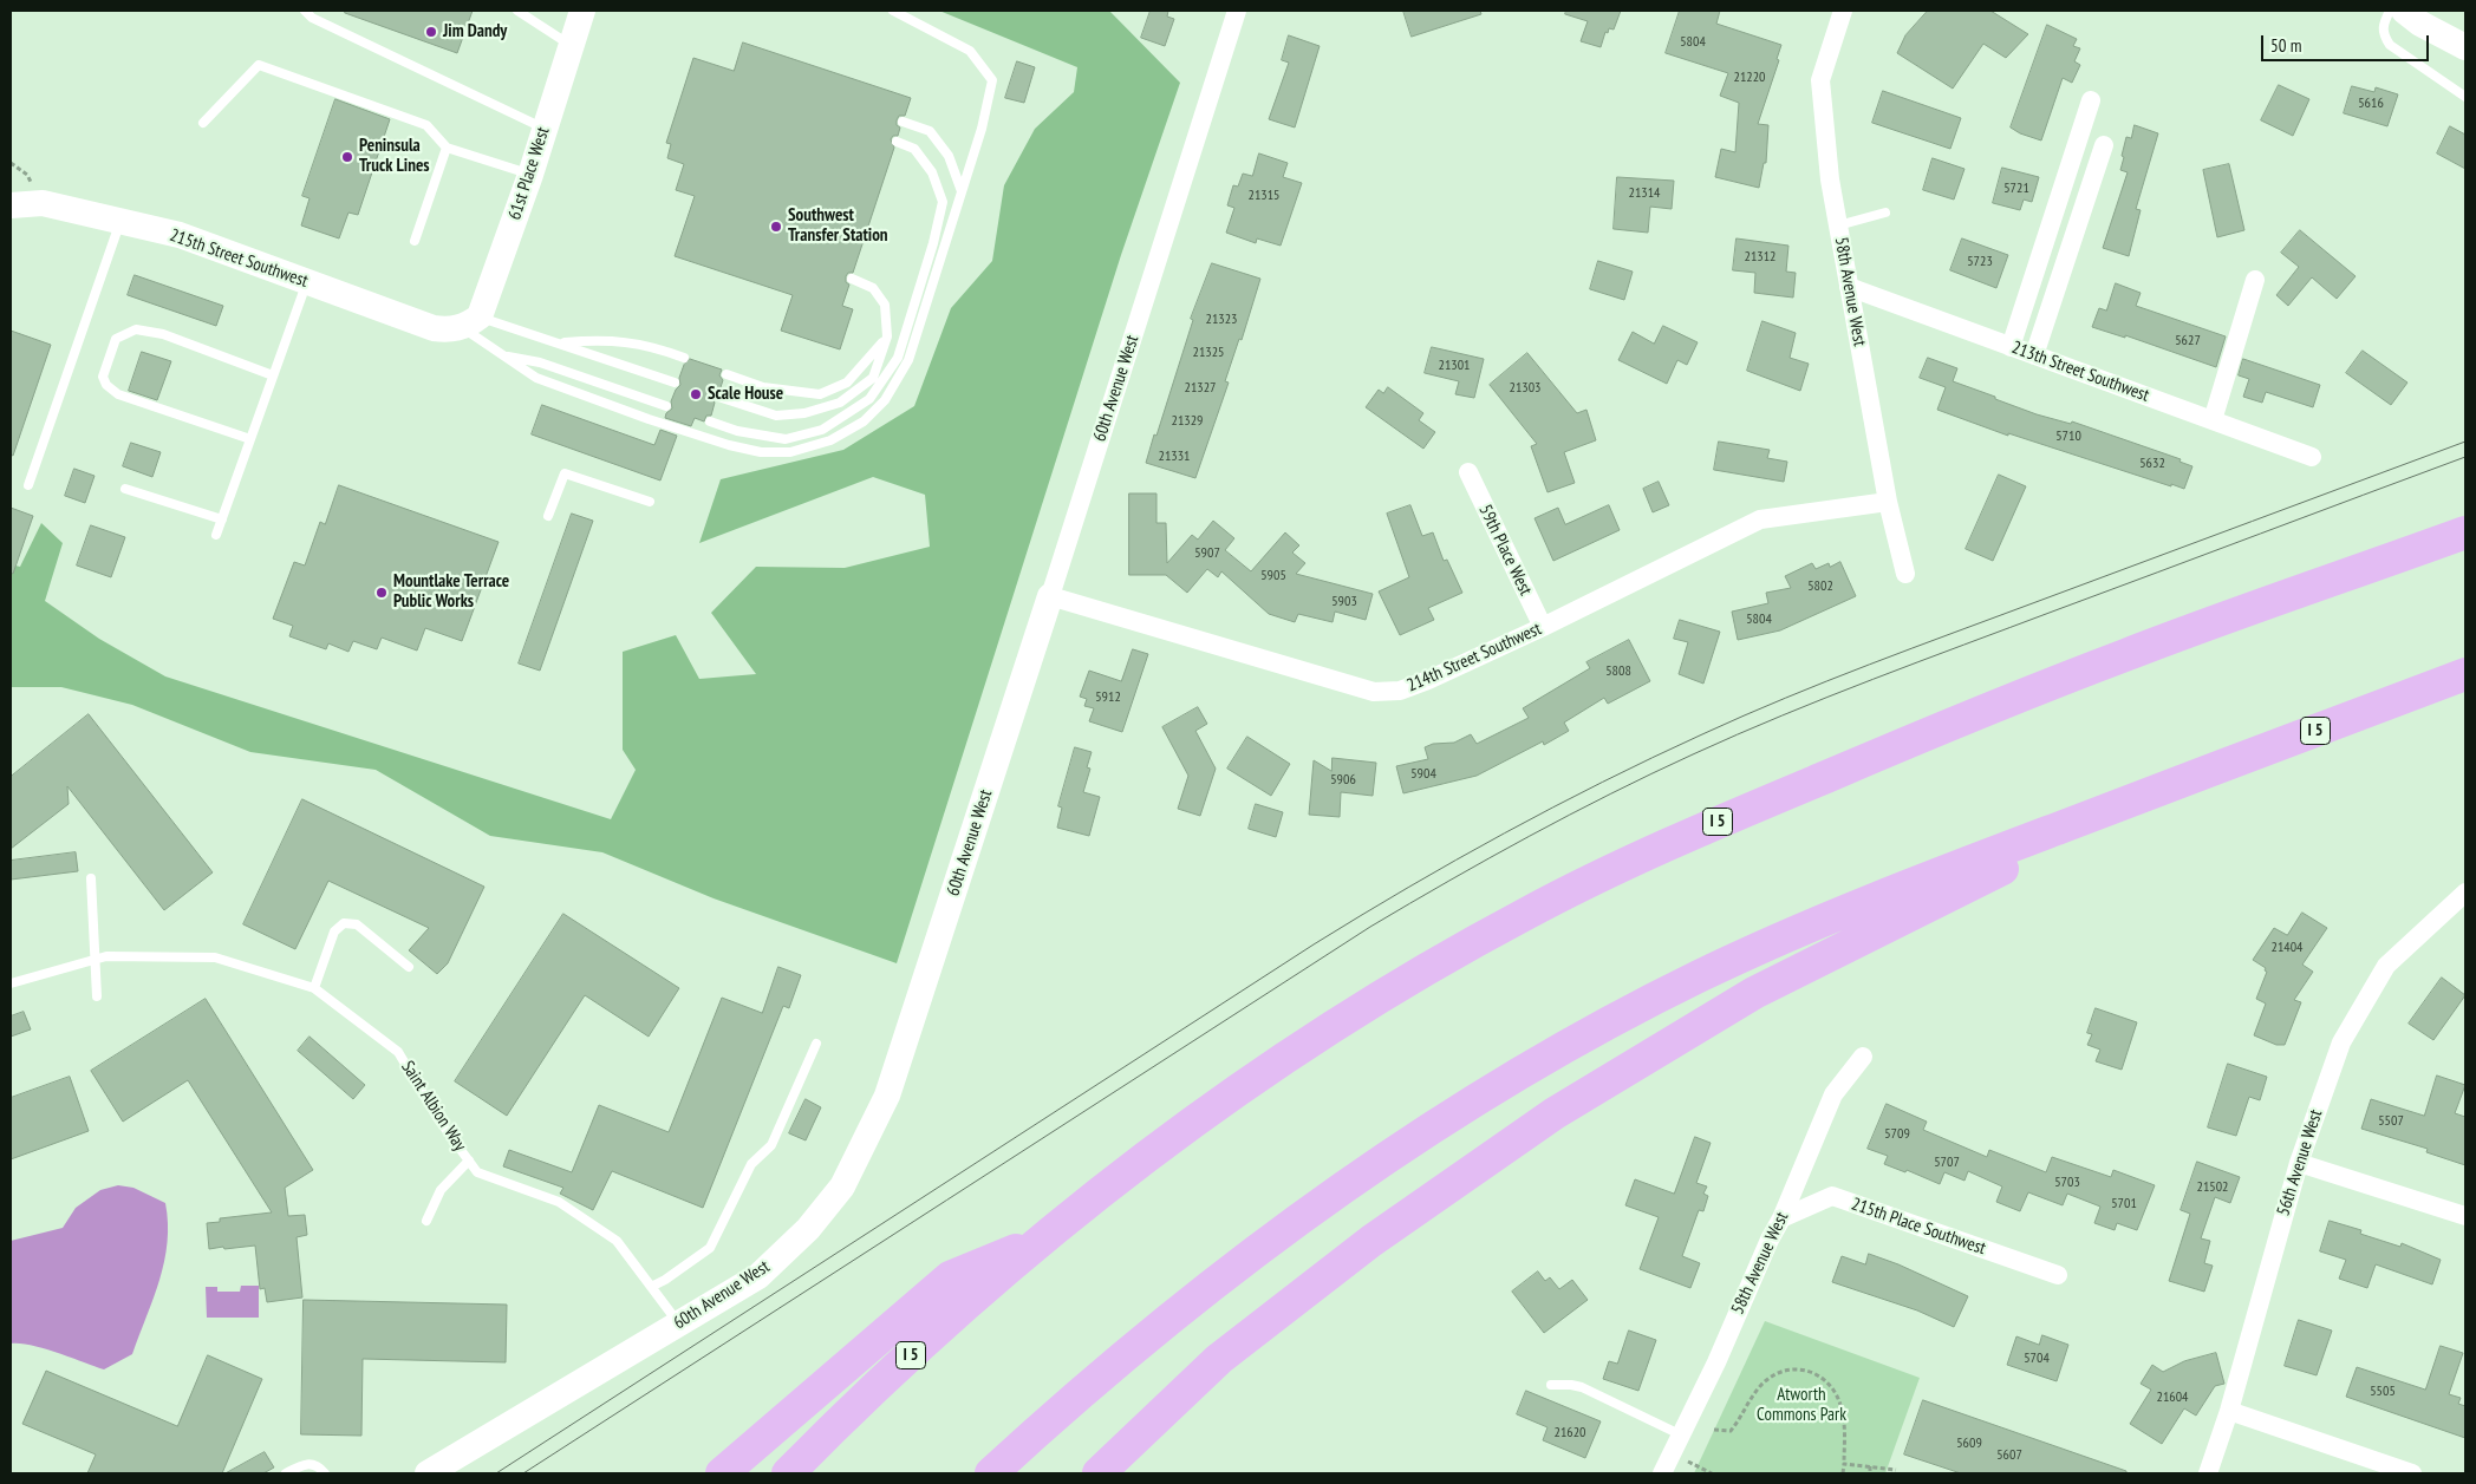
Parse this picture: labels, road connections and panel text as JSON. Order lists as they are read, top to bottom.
{
  "streets": {
    "highway": ["I 5"],
    "street": [
      "61st Place West",
      "215th Street Southwest",
      "58th Avenue West",
      "213th Street Southwest",
      "60th Avenue West",
      "59th Place West",
      "214th Street Southwest",
      "56th Avenue West",
      "215th Place Southwest"
    ],
    "lane": ["Saint Albion Way"]
  },
  "crossings": [
    ["61st Place West", "215th Street Southwest"],
    ["58th Avenue West", "213th Street Southwest"],
    ["58th Avenue West", "214th Street Southwest"],
    ["58th Avenue West", "215th Place Southwest"],
    ["60th Avenue West", "214th Street Southwest"],
    ["59th Place West", "214th Street Southwest"]
  ],
  "parks": ["Atworth Commons Park"],
  "places": [
    "Jim Dandy",
    "Peninsula Truck Lines",
    "Southwest Transfer Station",
    "Scale House",
    "Mountlake Terrace Public Works"
  ],
  "house_numbers": [
    "5804",
    "21220",
    "5616",
    "5721",
    "21314",
    "21315",
    "21312",
    "5723",
    "21323",
    "5627",
    "21325",
    "21301",
    "21327",
    "21303",
    "21329",
    "5710",
    "21331",
    "5632",
    "5907",
    "5905",
    "5802",
    "5903",
    "5804",
    "5808",
    "5912",
    "5904",
    "5906",
    "21404",
    "5507",
    "5709",
    "5707",
    "5703",
    "21502",
    "5701",
    "5704",
    "5505",
    "21604",
    "21620",
    "5609",
    "5607"
  ],
  "scale_bar": "50 m"
}
